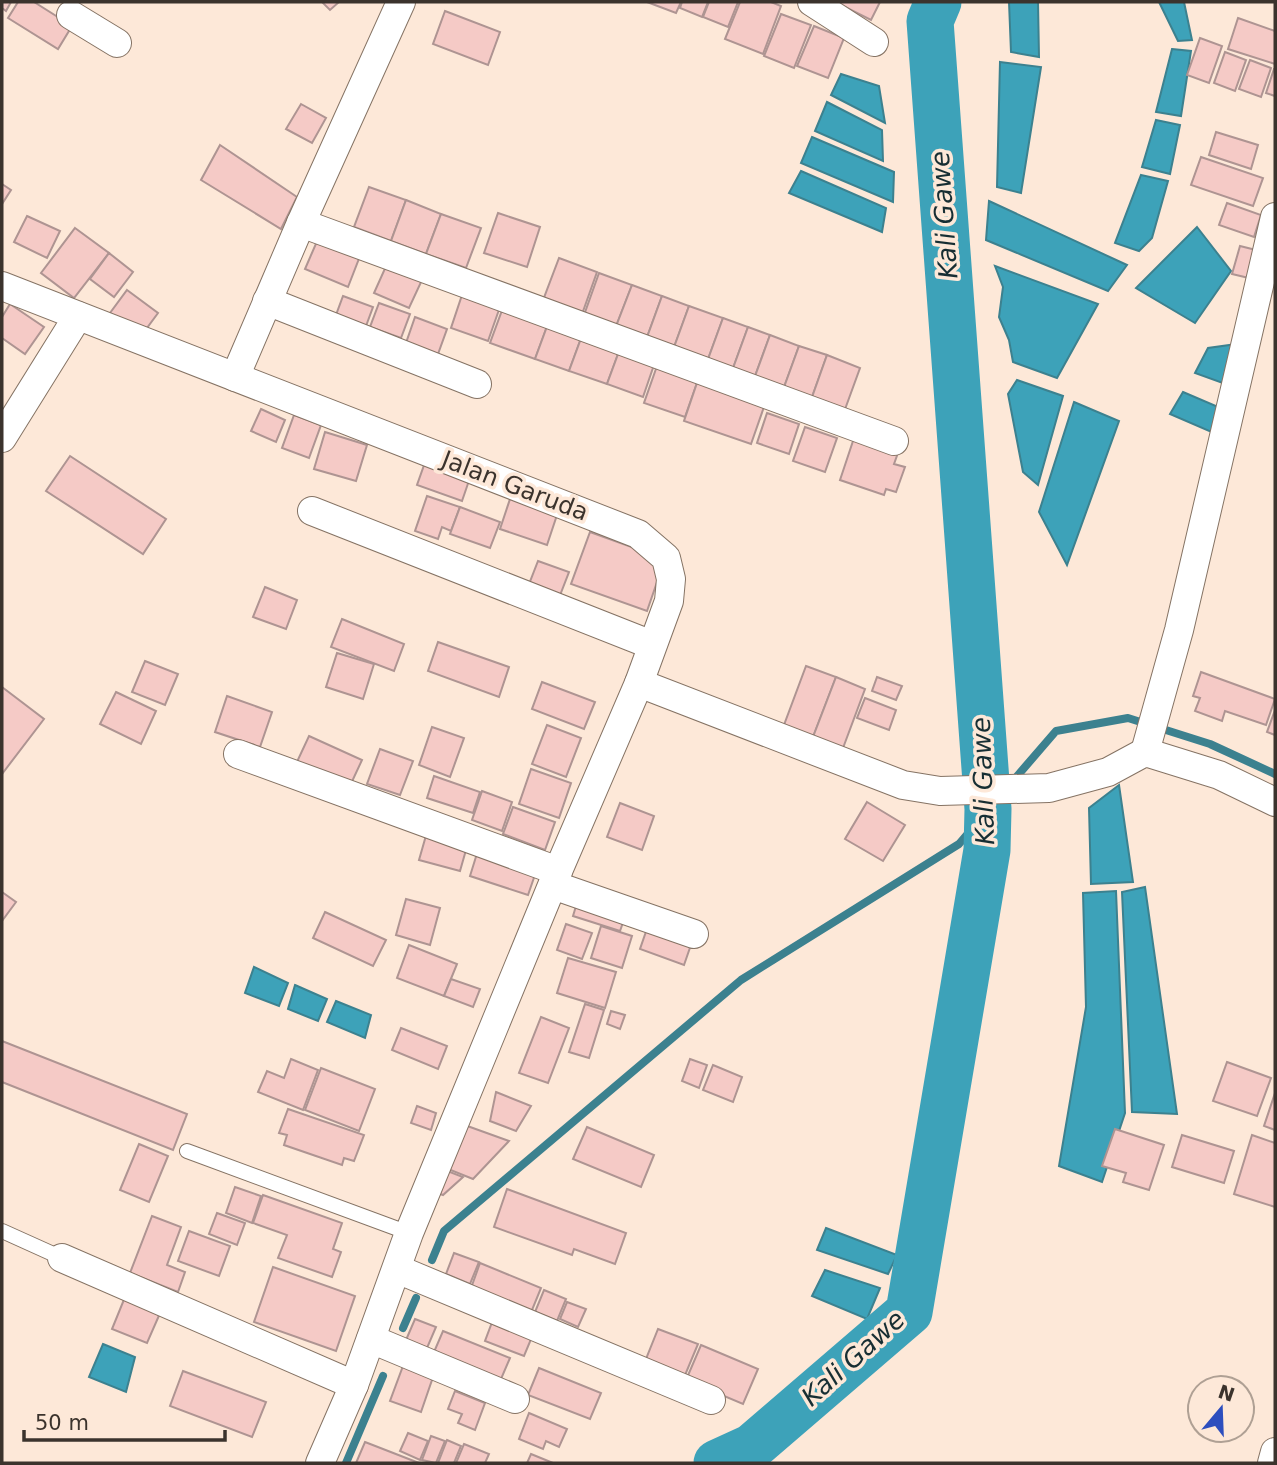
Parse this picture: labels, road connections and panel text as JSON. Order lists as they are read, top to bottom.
{
  "streets": {
    "street": ["Jalan Garuda"]
  },
  "water": ["Kali Gawe"],
  "scale_bar": "50 m",
  "north": "top"
}
